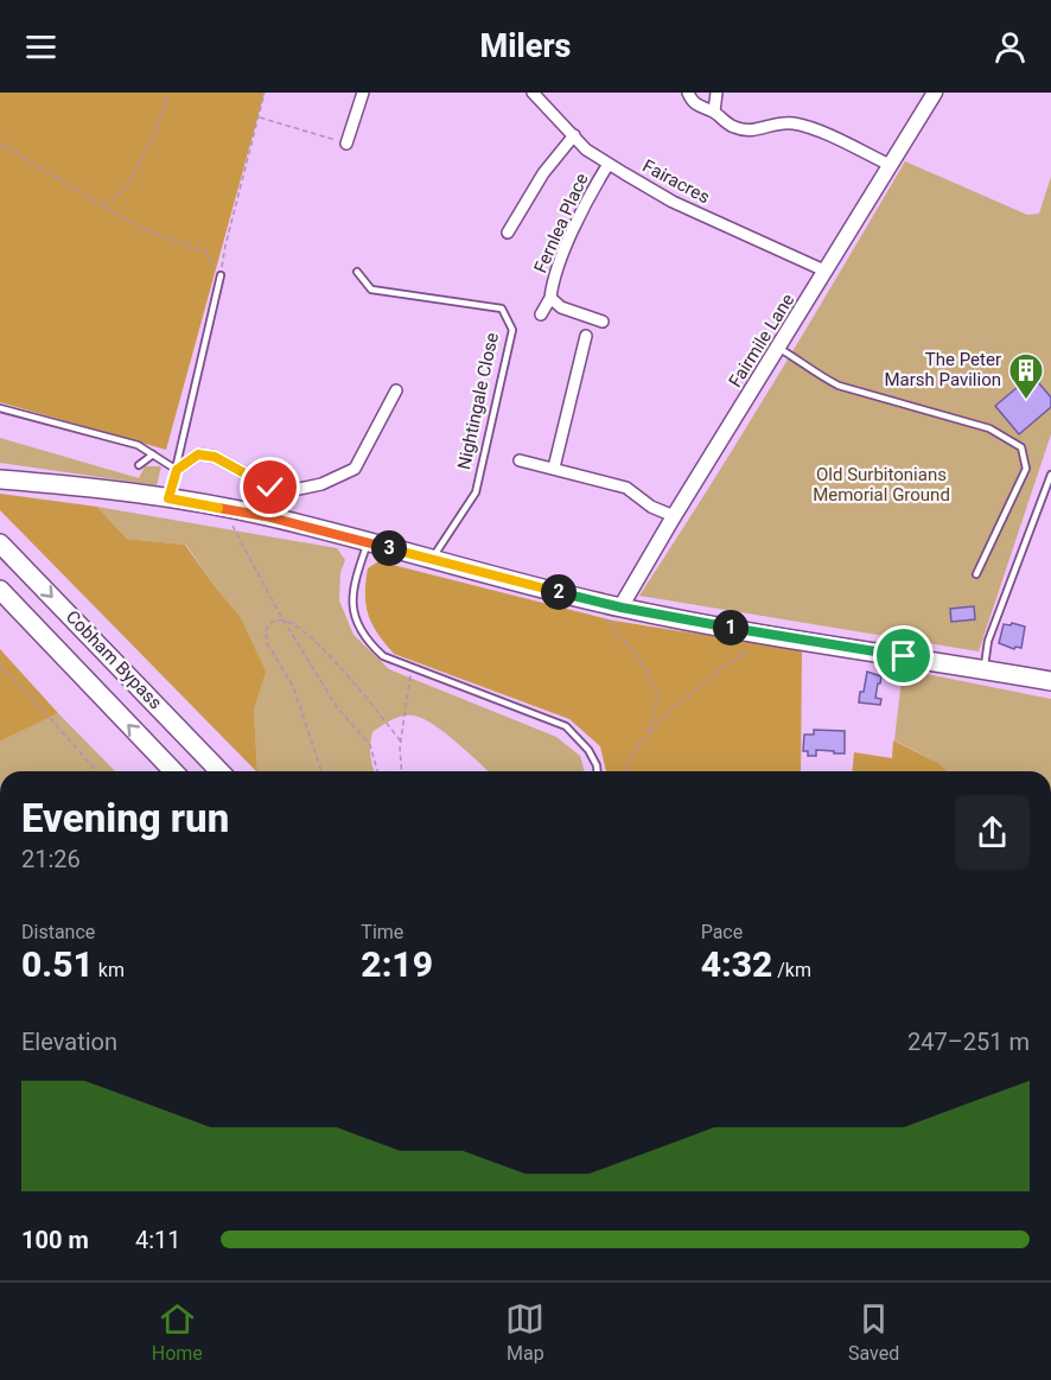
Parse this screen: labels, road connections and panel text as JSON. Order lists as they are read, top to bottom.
{
  "streets": {
    "main road": ["Cobham Bypass"],
    "street": ["Fairacres", "Fernlea Place", "Fairmile Lane"],
    "lane": ["Nightingale Close"]
  },
  "crossings": [
    ["Fairacres", "Fernlea Place"],
    ["Fairacres", "Fairmile Lane"]
  ],
  "parks": ["Old Surbitonians Memorial Ground"],
  "places": {
    "building": ["The Peter Marsh Pavilion"]
  },
  "page": {
    "header": "Milers",
    "pins": ["3", "2", "1"],
    "heading": ["Evening run", "21:26"],
    "stats": [
      ["Distance", "0.51 km"],
      ["Time", "2:19"],
      ["Pace", "4:32 /km"]
    ],
    "chart": ["Elevation", "247–251 m"],
    "list": [
      {
        "name": "100 m",
        "note": "4:11"
      }
    ],
    "tabs": ["Home", "Map", "Saved"]
  }
}
